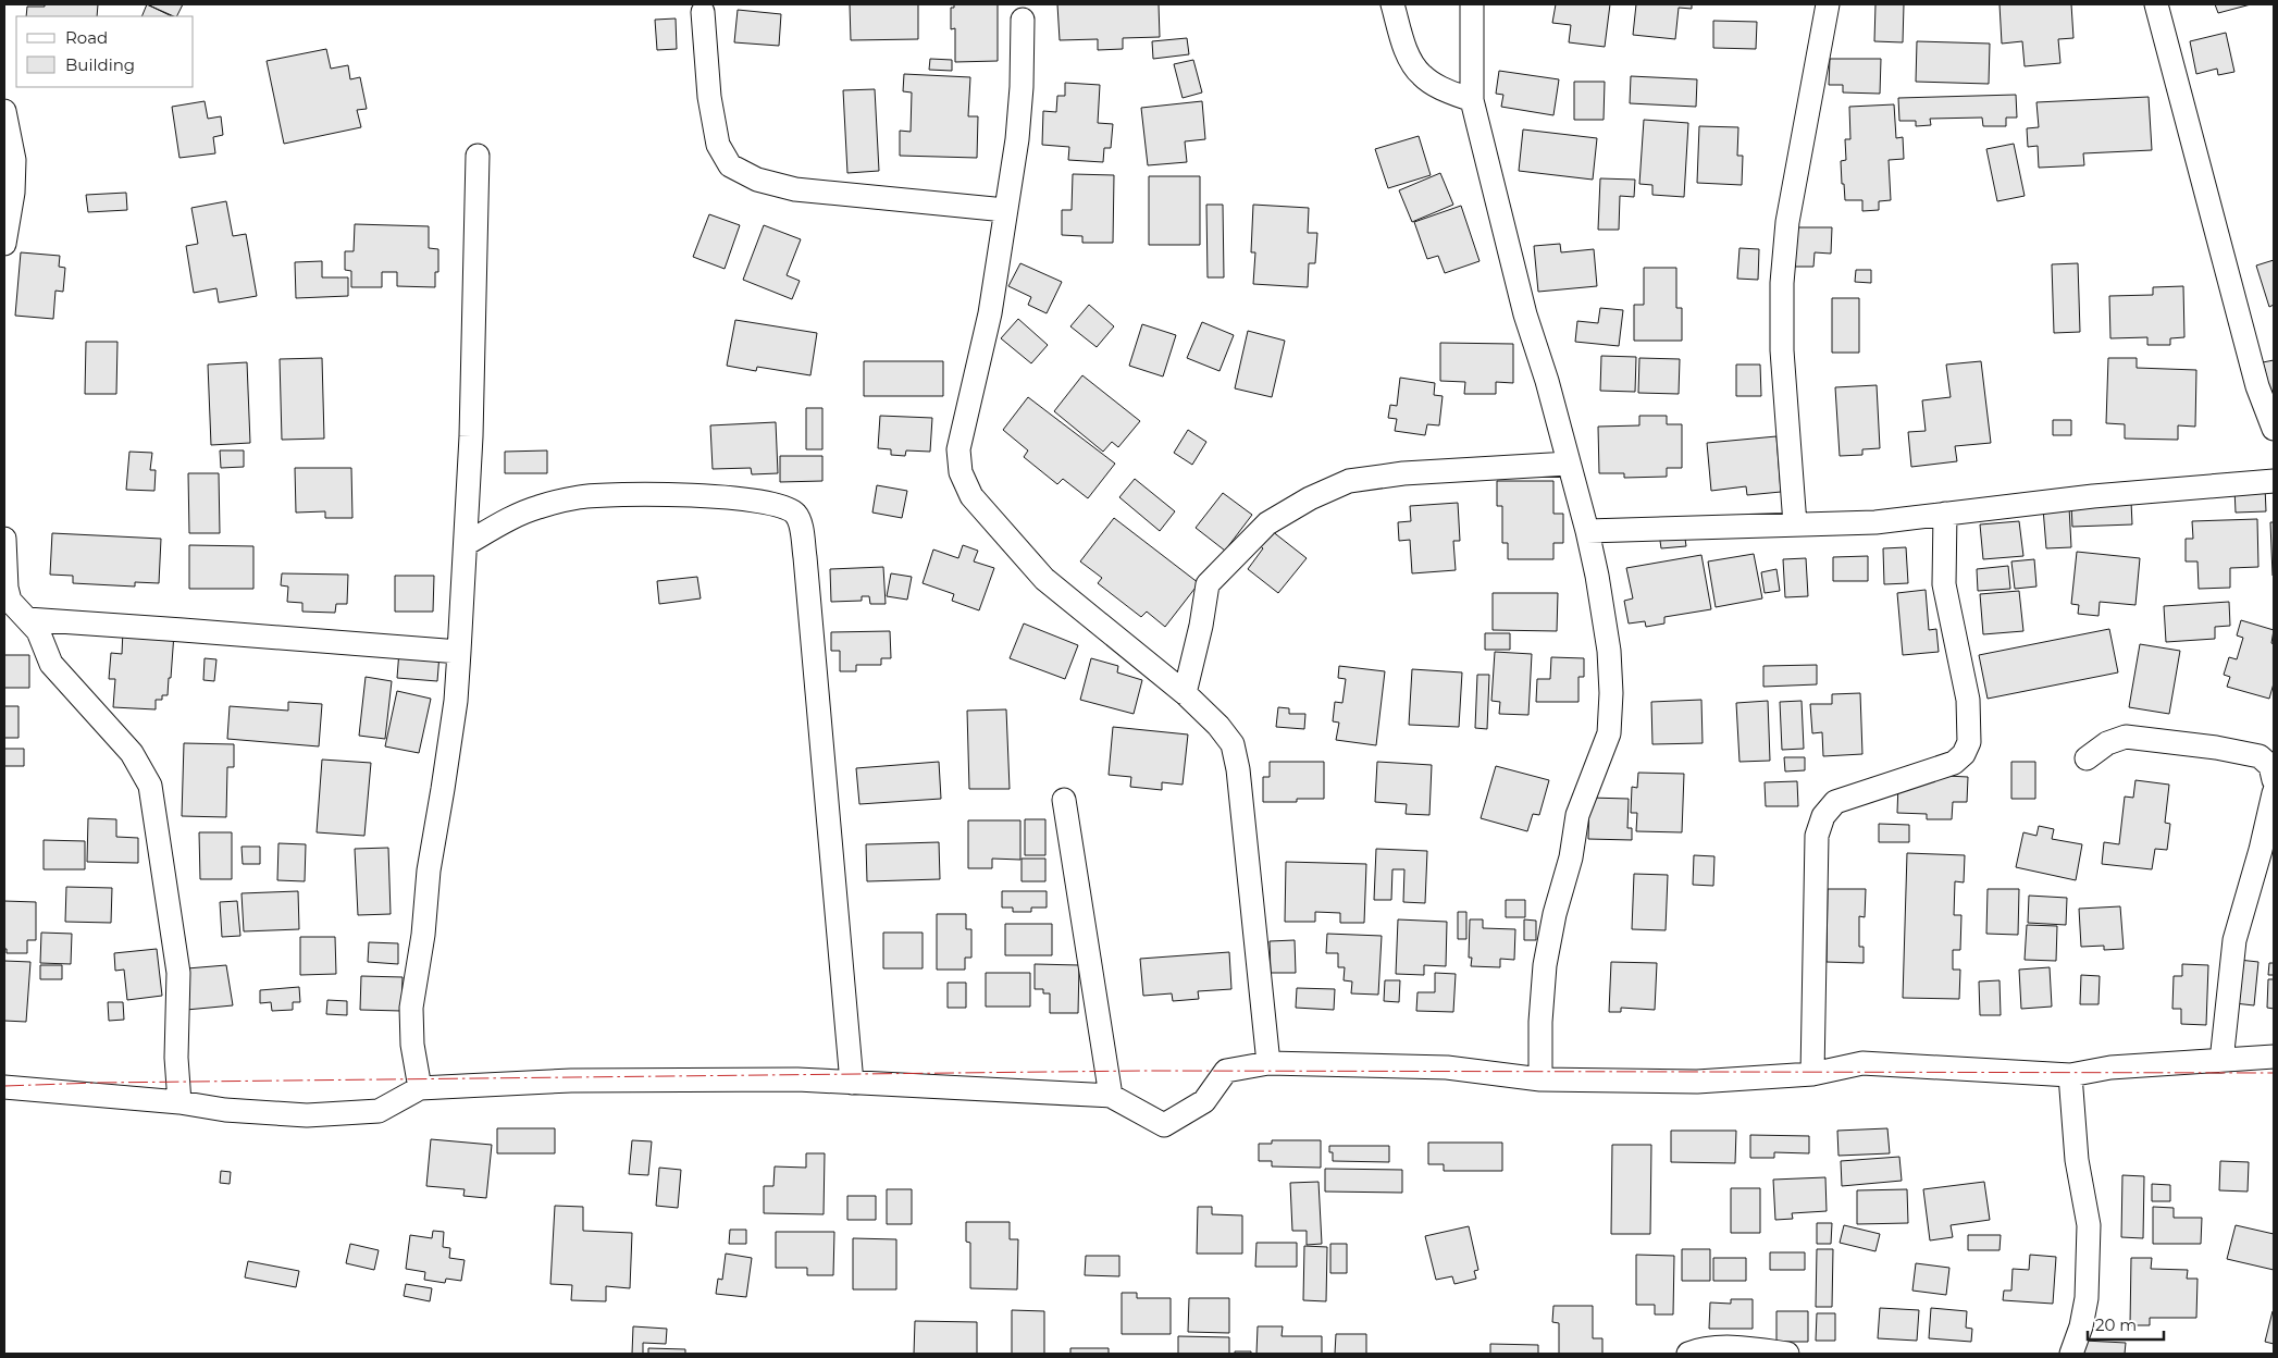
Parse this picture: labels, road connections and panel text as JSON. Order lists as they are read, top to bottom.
{
  "legend": ["Road", "Building"],
  "scale_bar": "20 m"
}
